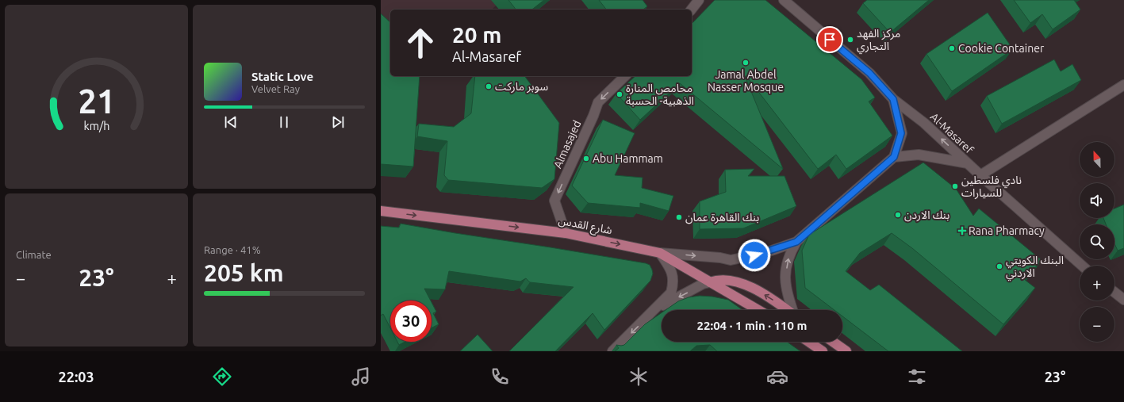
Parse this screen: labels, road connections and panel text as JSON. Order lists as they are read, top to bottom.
{
  "streets": {
    "main road": ["شارع القدس"],
    "street": ["Al-Masaref", "Almasajed"]
  },
  "crossings": [
    ["Almasajed", "شارع القدس"]
  ],
  "one_way": ["Almasajed", "شارع القدس"],
  "places": {
    "other": [
      "مركز الفهد التجاري",
      "Cookie Container",
      "Jamal Abdel Nasser Mosque",
      "سوبر ماركت",
      "محامص المنارة الذهبية- الحسبة",
      "Abu Hammam",
      "نادي فلسطين للسيارات",
      "بنك الاردن",
      "بنك القاهرة عمان",
      "البنك الكويتي الاردني"
    ],
    "health": ["Rana Pharmacy"]
  },
  "north": "top",
  "page": {
    "turn": ["20 m", "Al-Masaref"],
    "song": ["Static Love", "Velvet Ray"],
    "map_buttons": ["+", "−"],
    "tile": [
      "Climate",
      ["Range · 41%", "205 km"]
    ],
    "heat": ["−", "23°", "+"],
    "limit": "30",
    "trip": "22:04 · 1 min · 110 m",
    "tabs": ["22:03", "23°"],
    "gauge": ["21", "km/h"]
  }
}
